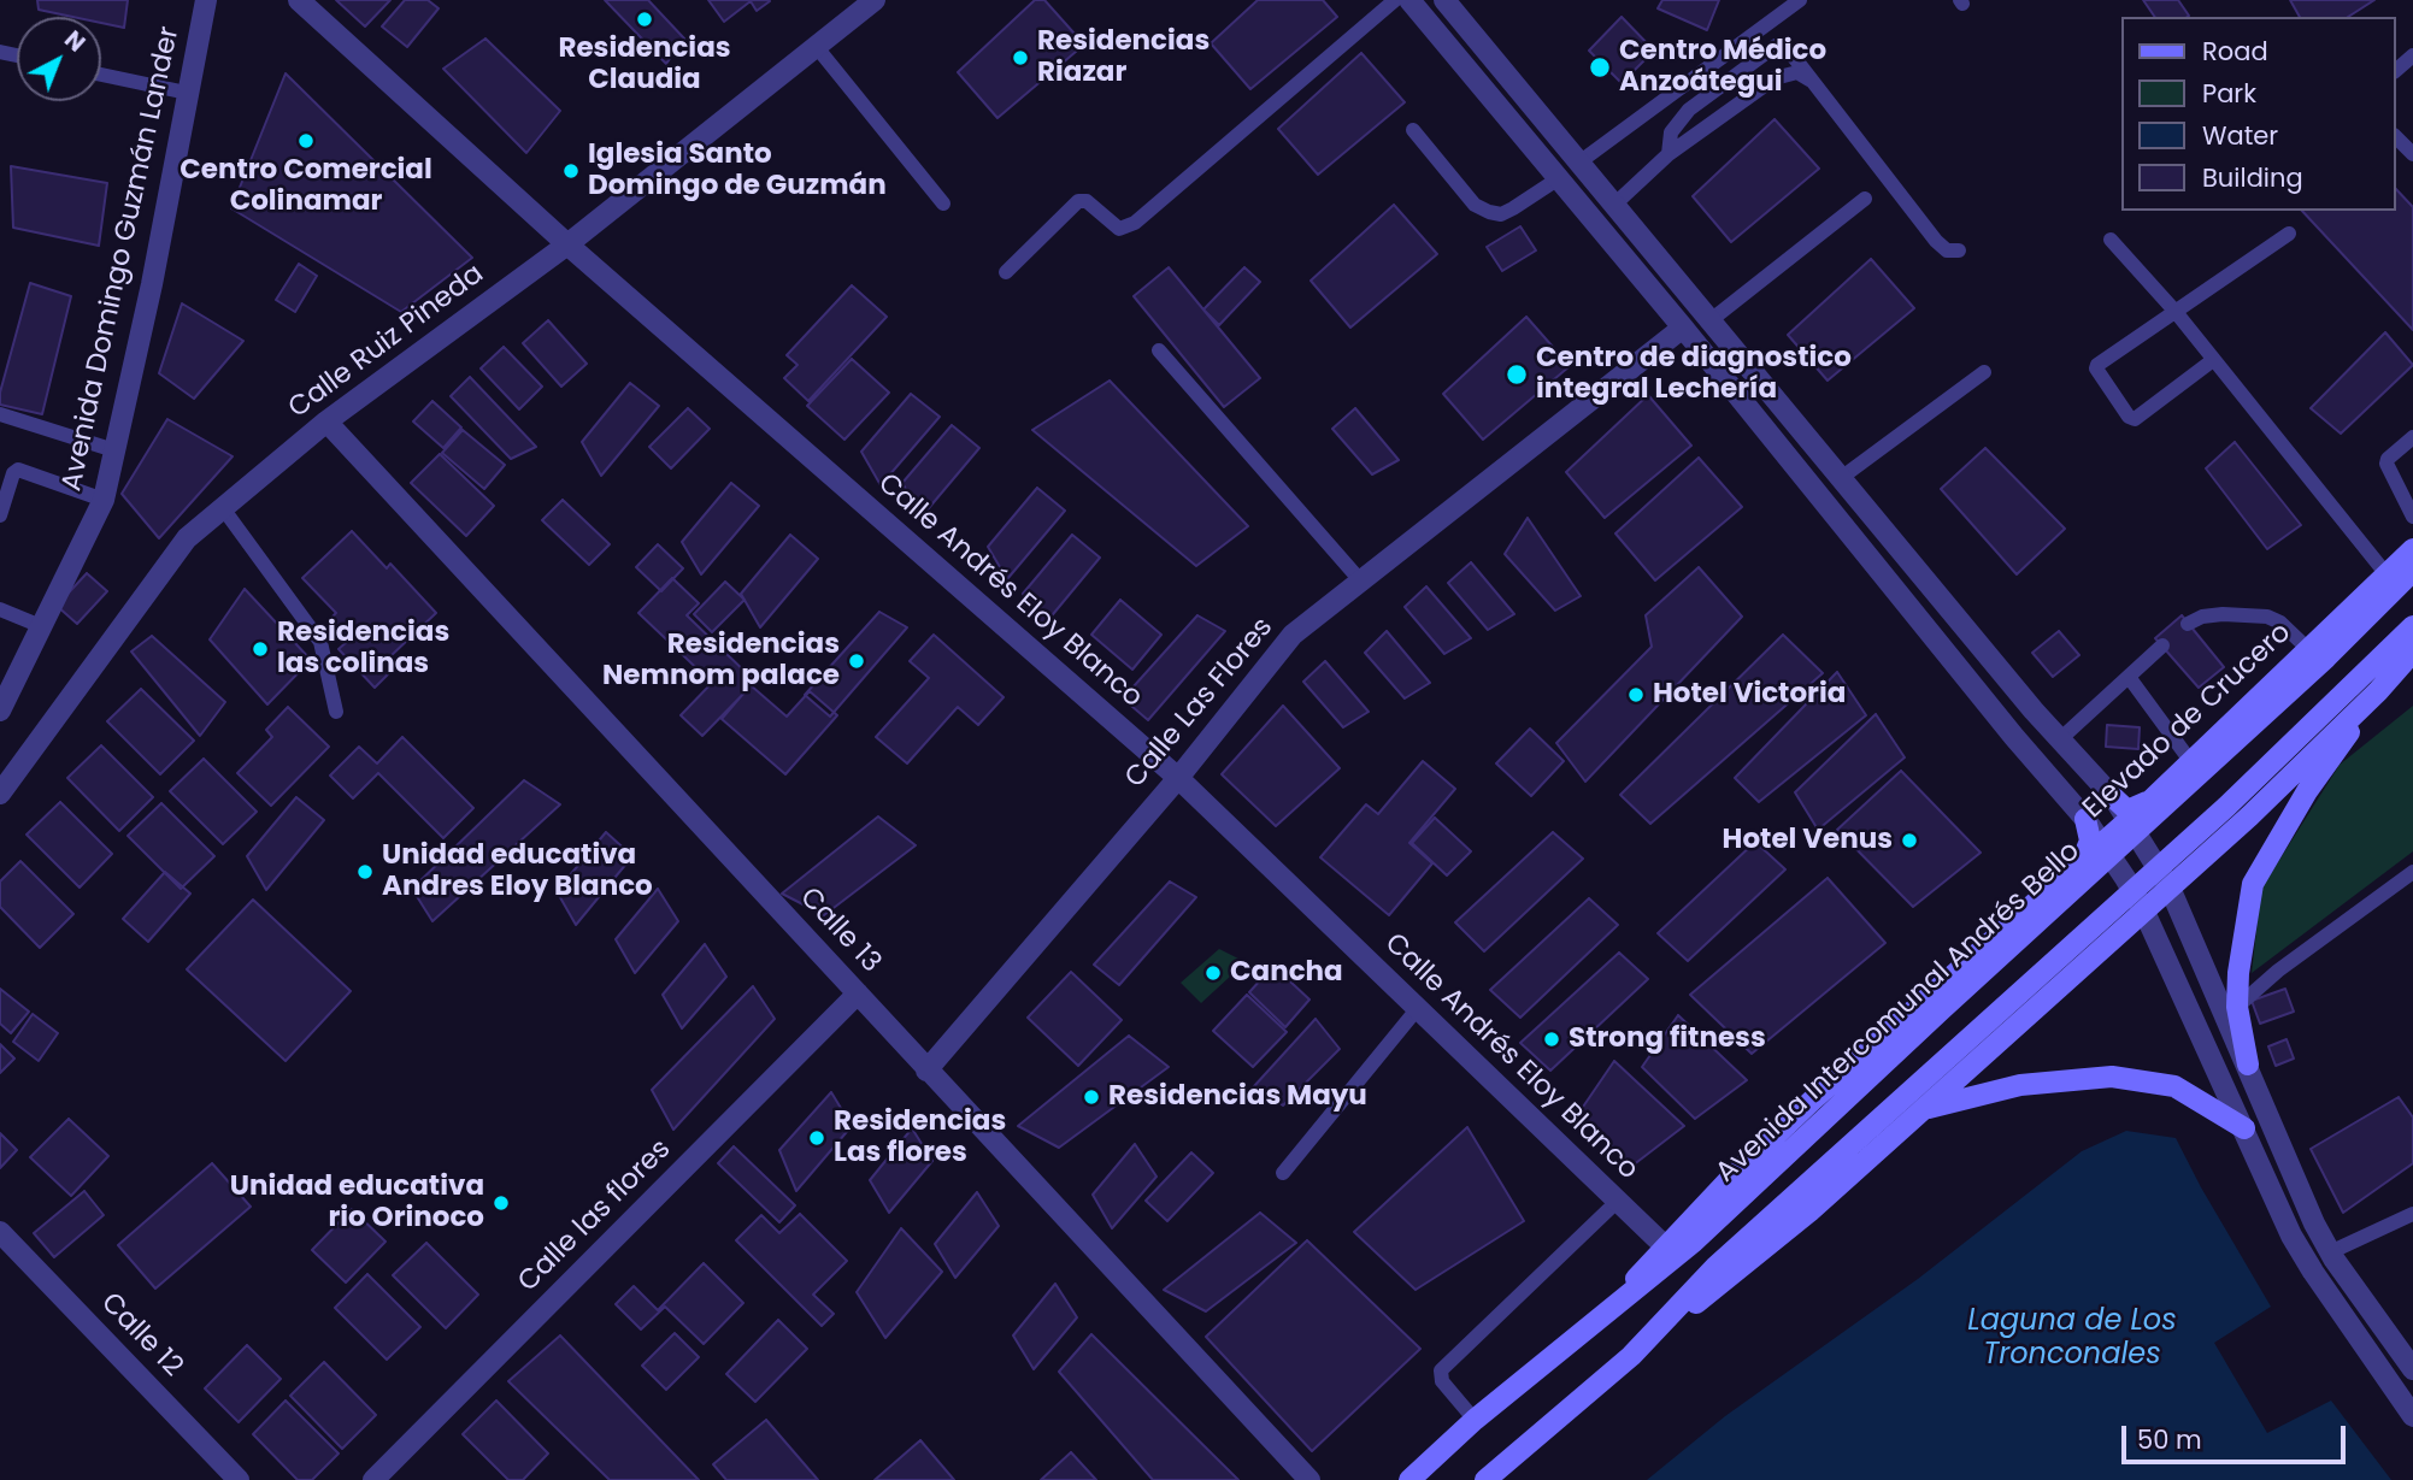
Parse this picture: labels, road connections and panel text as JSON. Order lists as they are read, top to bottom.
{
  "streets": {
    "main road": ["Elevado de Crucero", "Avenida Intercomunal Andrés Bello"],
    "street": [
      "Avenida Domingo Guzmán Lander",
      "Calle Ruiz Pineda",
      "Calle Andrés Eloy Blanco",
      "Calle Las Flores",
      "Calle 13",
      "Calle las flores",
      "Calle 12"
    ]
  },
  "crossings": [
    ["Calle Ruiz Pineda", "Calle Andrés Eloy Blanco"],
    ["Calle Ruiz Pineda", "Calle 13"],
    ["Calle Andrés Eloy Blanco", "Calle Las Flores"],
    ["Calle Andrés Eloy Blanco", "Elevado de Crucero"],
    ["Calle Las Flores", "Calle 13"],
    ["Elevado de Crucero", "Avenida Intercomunal Andrés Bello"],
    ["Calle 13", "Calle las flores"]
  ],
  "water": ["Laguna de Los Tronconales"],
  "places": [
    "Residencias Claudia",
    "Residencias Riazar",
    "Centro Médico Anzoátegui",
    "Centro Comercial Colinamar",
    "Iglesia Santo Domingo de Guzmán",
    "Centro de diagnostico integral Lechería",
    "Residencias las colinas",
    "Residencias Nemnom palace",
    "Hotel Victoria",
    "Hotel Venus",
    "Unidad educativa Andres Eloy Blanco",
    "Cancha",
    "Strong fitness",
    "Residencias Mayu",
    "Residencias Las flores",
    "Unidad educativa rio Orinoco"
  ],
  "legend": [
    "Road",
    "Park",
    "Water",
    "Building"
  ],
  "scale_bar": "50 m",
  "north": "top right"
}
